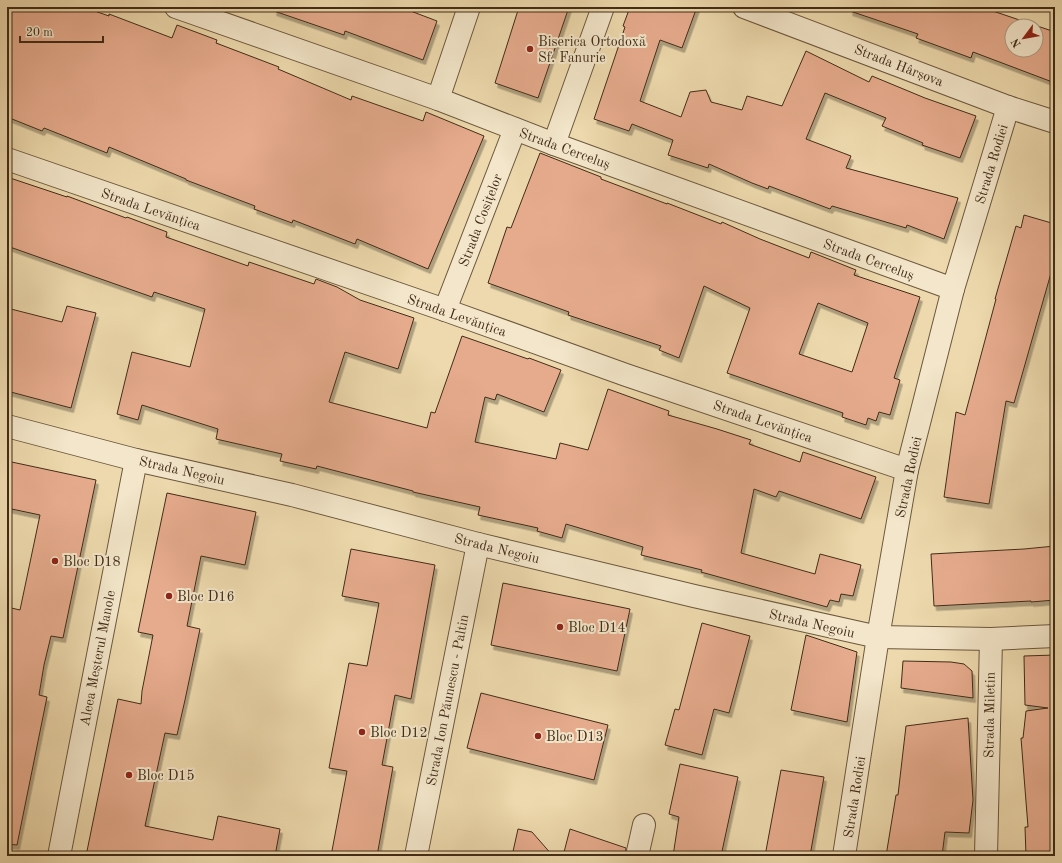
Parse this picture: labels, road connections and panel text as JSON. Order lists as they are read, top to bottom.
{
  "streets": {
    "street": [
      "Strada Hârșova",
      "Strada Cerceluș",
      "Strada Rodiei",
      "Strada Levănțica",
      "Strada Cosițelor",
      "Strada Negoiu",
      "Aleea Meșterul Manole",
      "Strada Ion Păunescu - Paltin",
      "Strada Miletin"
    ]
  },
  "crossings": [
    ["Strada Hârșova", "Strada Rodiei"],
    ["Strada Cerceluș", "Strada Rodiei"],
    ["Strada Cerceluș", "Strada Cosițelor"],
    ["Strada Rodiei", "Strada Levănțica"],
    ["Strada Rodiei", "Strada Negoiu"],
    ["Strada Levănțica", "Strada Cosițelor"],
    ["Strada Negoiu", "Aleea Meșterul Manole"],
    ["Strada Negoiu", "Strada Ion Păunescu - Paltin"],
    ["Strada Negoiu", "Strada Miletin"]
  ],
  "places": [
    "Biserica Ortodoxă Sf. Fanurie",
    "Bloc D18",
    "Bloc D16",
    "Bloc D14",
    "Bloc D12",
    "Bloc D13",
    "Bloc D15"
  ],
  "scale_bar": "20 m",
  "north": "bottom left"
}
